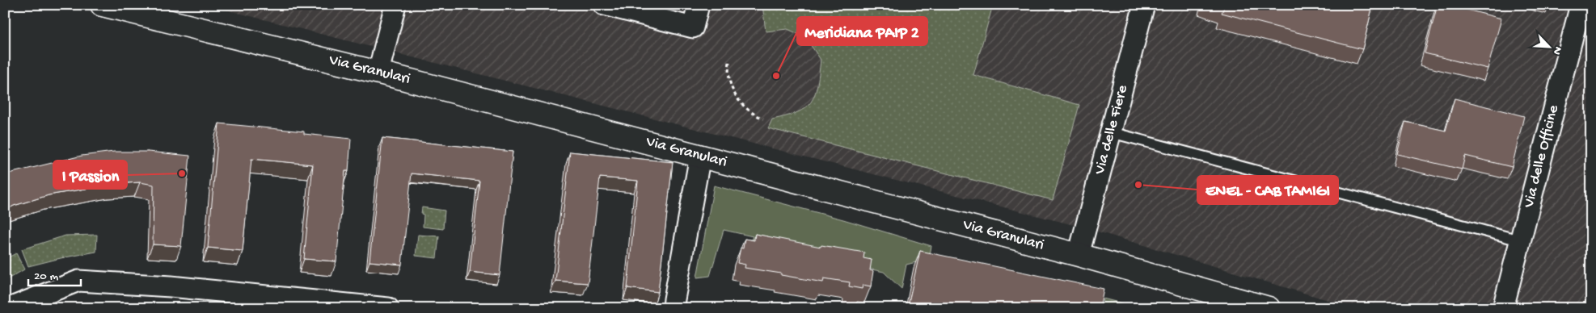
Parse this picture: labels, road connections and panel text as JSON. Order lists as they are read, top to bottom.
{
  "streets": {
    "street": ["Via Granulari", "Via delle Fiere", "Via delle Officine"]
  },
  "crossings": [
    ["Via Granulari", "Via delle Fiere"]
  ],
  "places": ["Meridiana PAIP 2", "I Passion", "ENEL - CAB TAMIGI"],
  "scale_bar": "20 m",
  "north": "bottom right"
}
